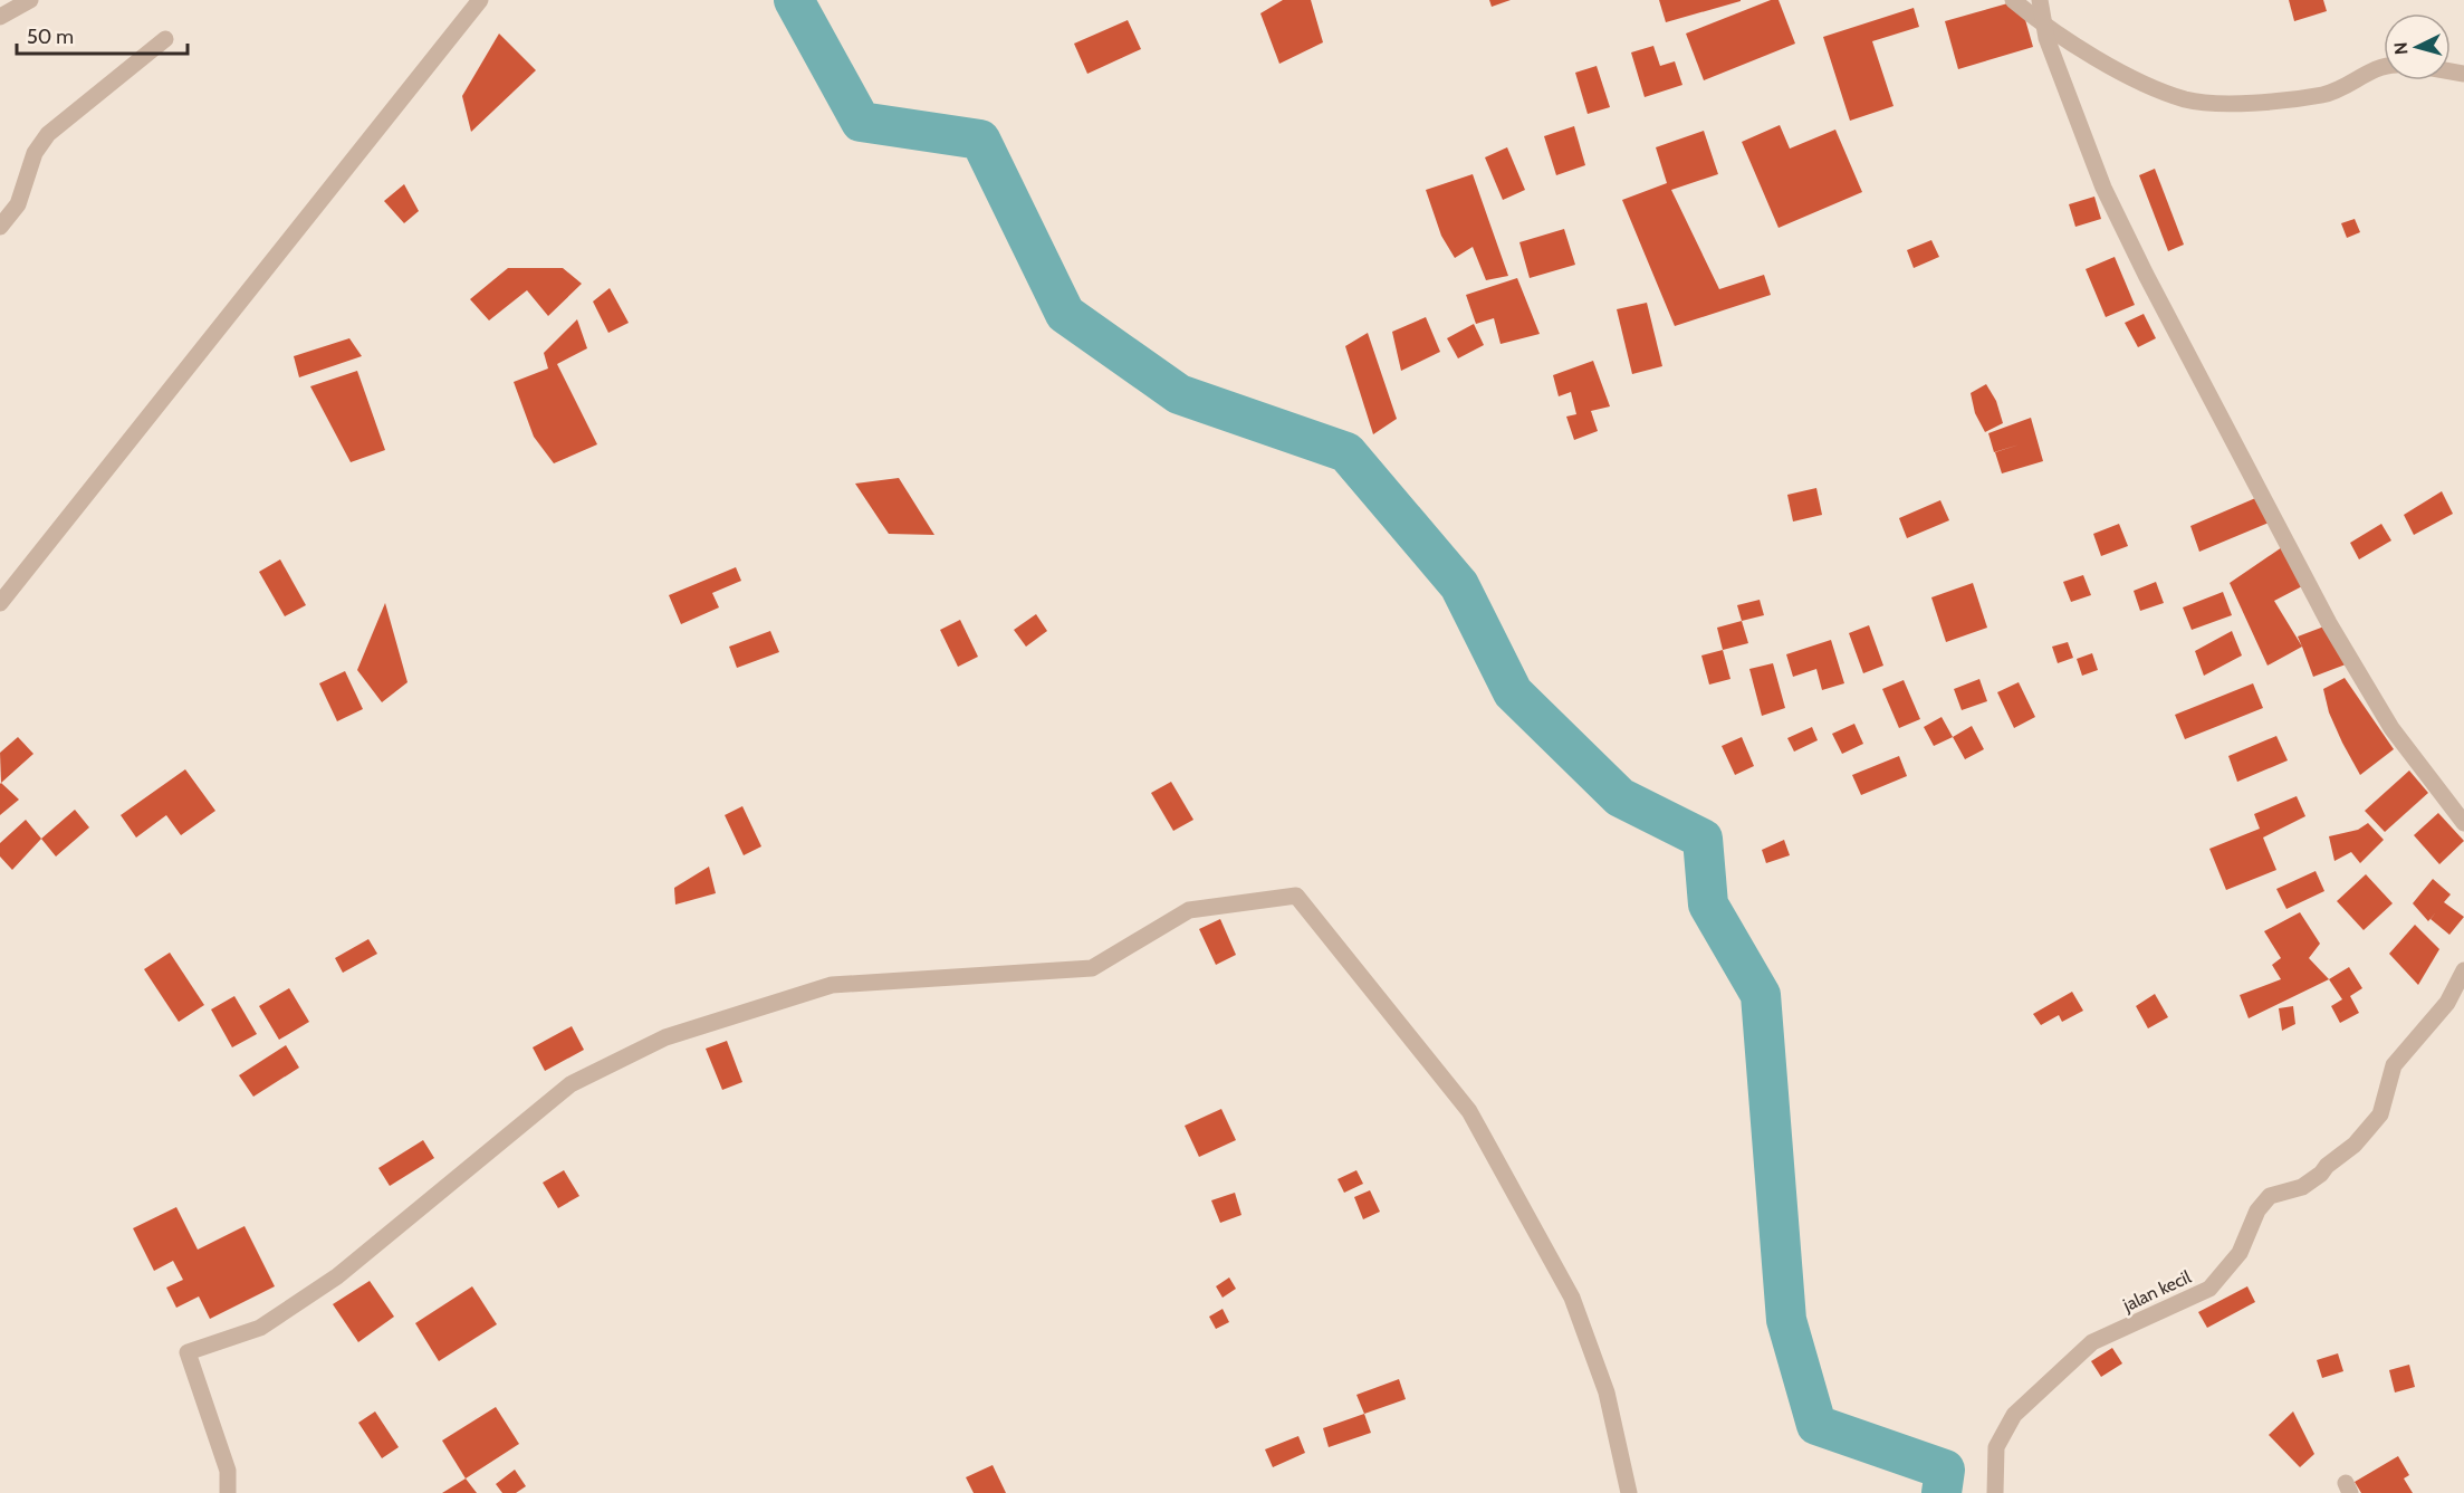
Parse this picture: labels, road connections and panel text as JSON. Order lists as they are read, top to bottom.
{
  "streets": {
    "street": ["jalan kecil"]
  },
  "scale_bar": "50 m",
  "north": "left"
}
